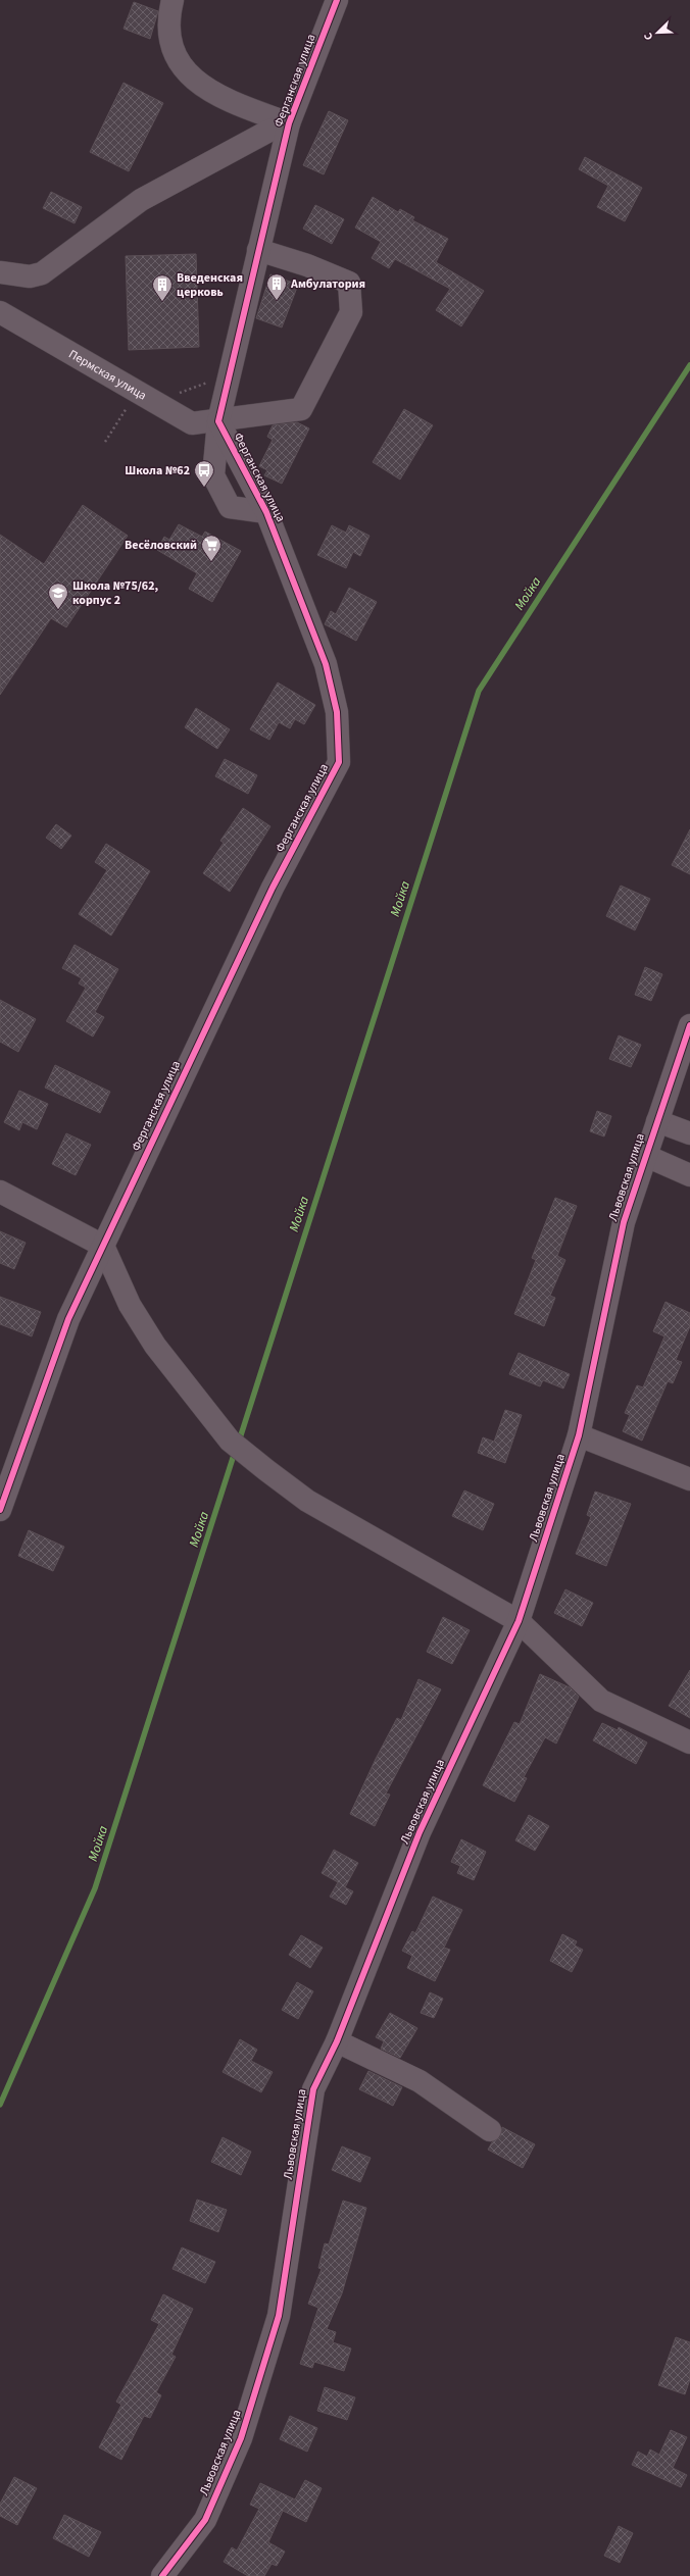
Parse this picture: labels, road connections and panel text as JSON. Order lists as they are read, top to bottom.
{
  "streets": {
    "street": ["Ферганская улица", "Пермская улица", "Львовская улица"]
  },
  "crossings": [
    ["Ферганская улица", "Пермская улица"]
  ],
  "water": ["Мойка"],
  "places": {
    "building": ["Амбулатория", "Введенская церковь"],
    "bus stop": ["Школа №62"],
    "supermarket": ["Весёловский"],
    "school or university": ["Школа №75/62, корпус 2"]
  },
  "north": "bottom left"
}
